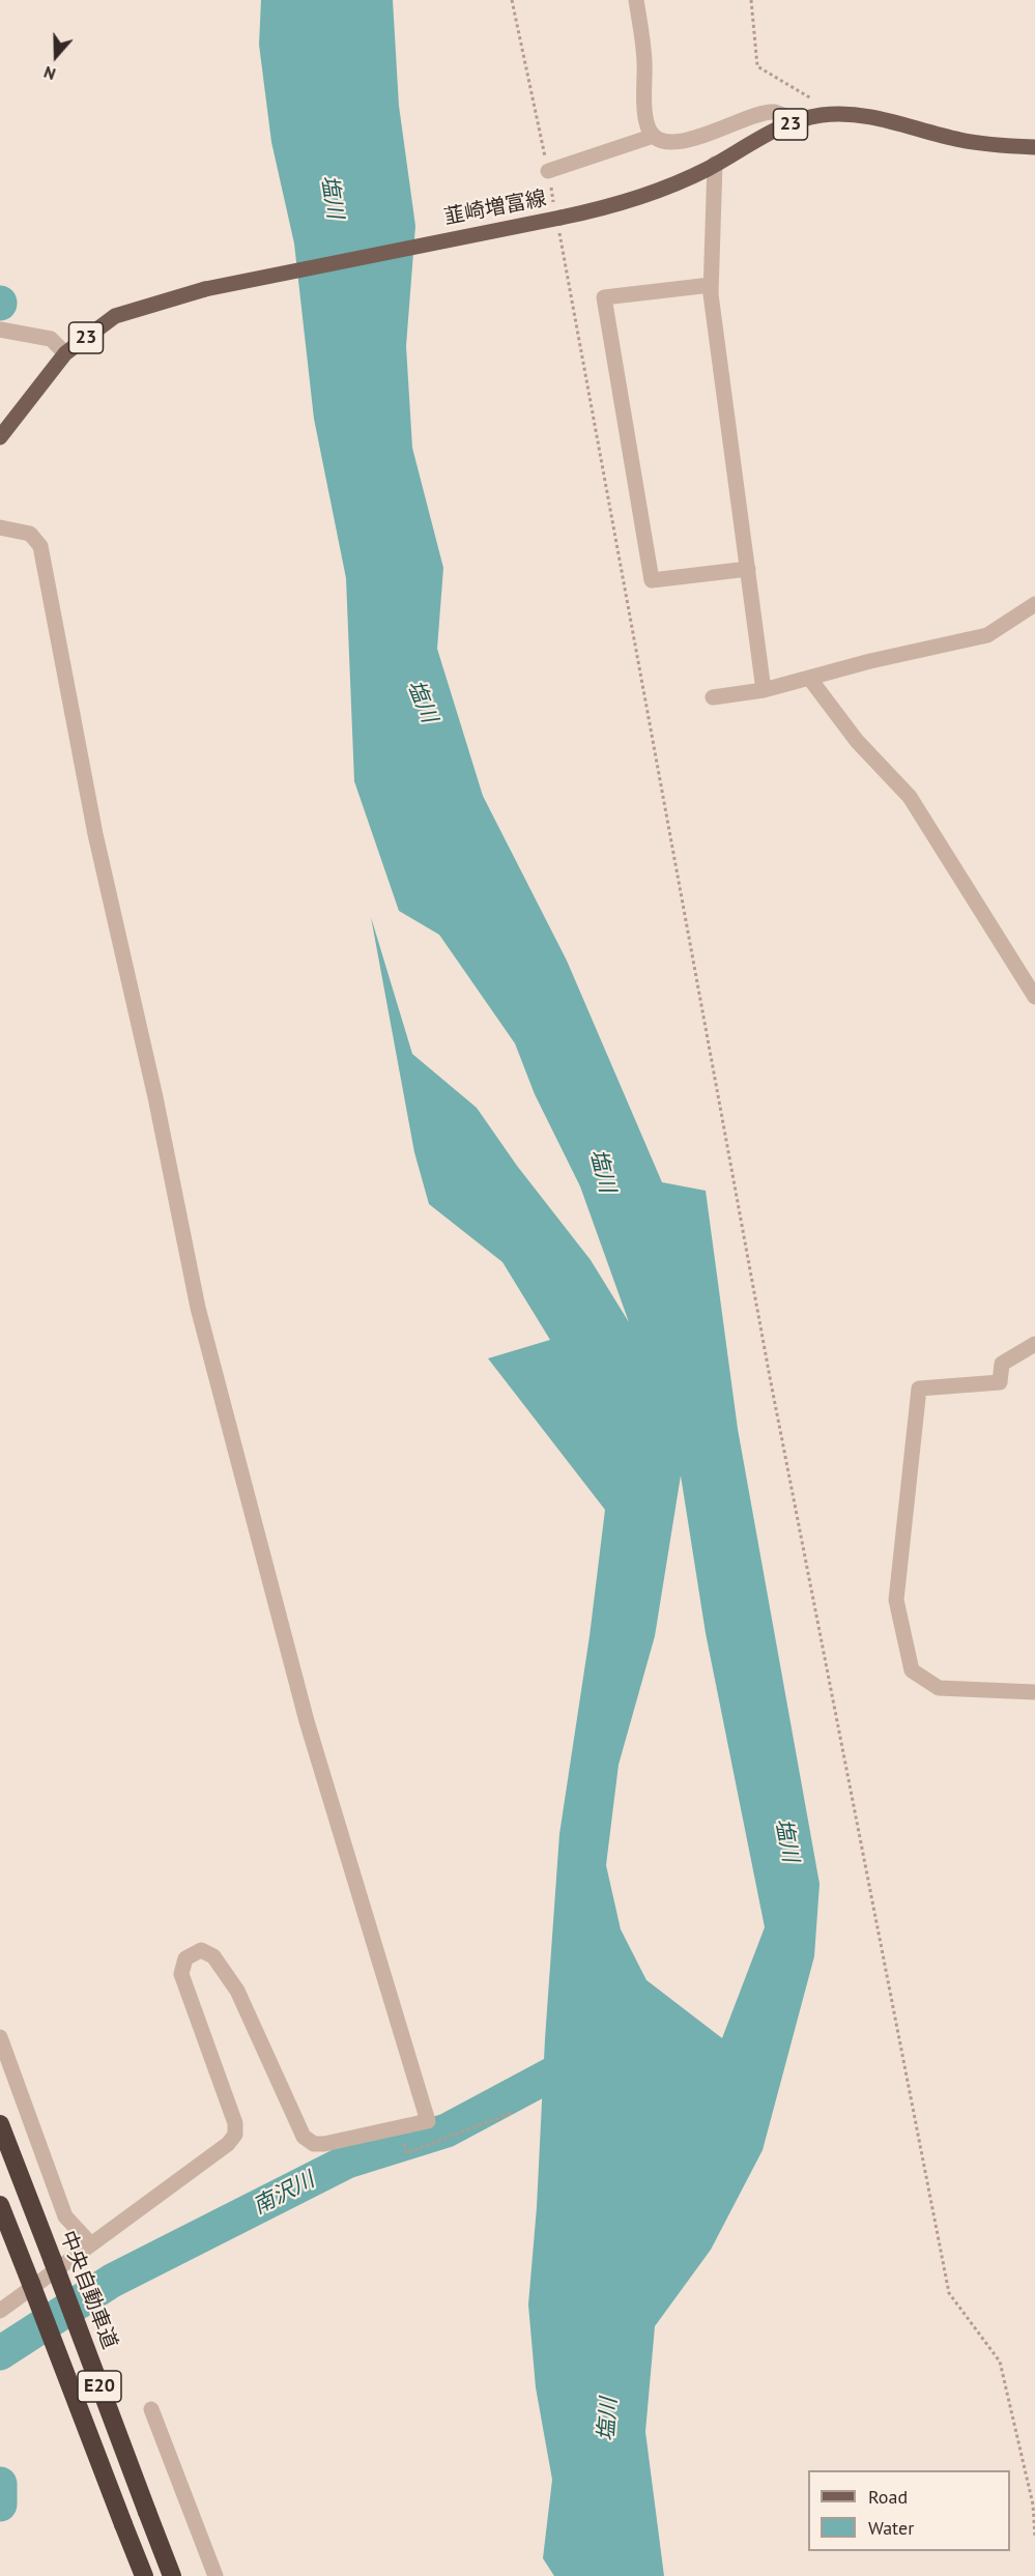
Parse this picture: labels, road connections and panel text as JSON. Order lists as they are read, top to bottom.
{
  "streets": {
    "highway": ["中央自動車道", "E20"],
    "main road": ["23", "韮崎増富線"]
  },
  "water": ["塩川", "南沢川"],
  "legend": ["Road", "Water"],
  "north": "bottom"
}
